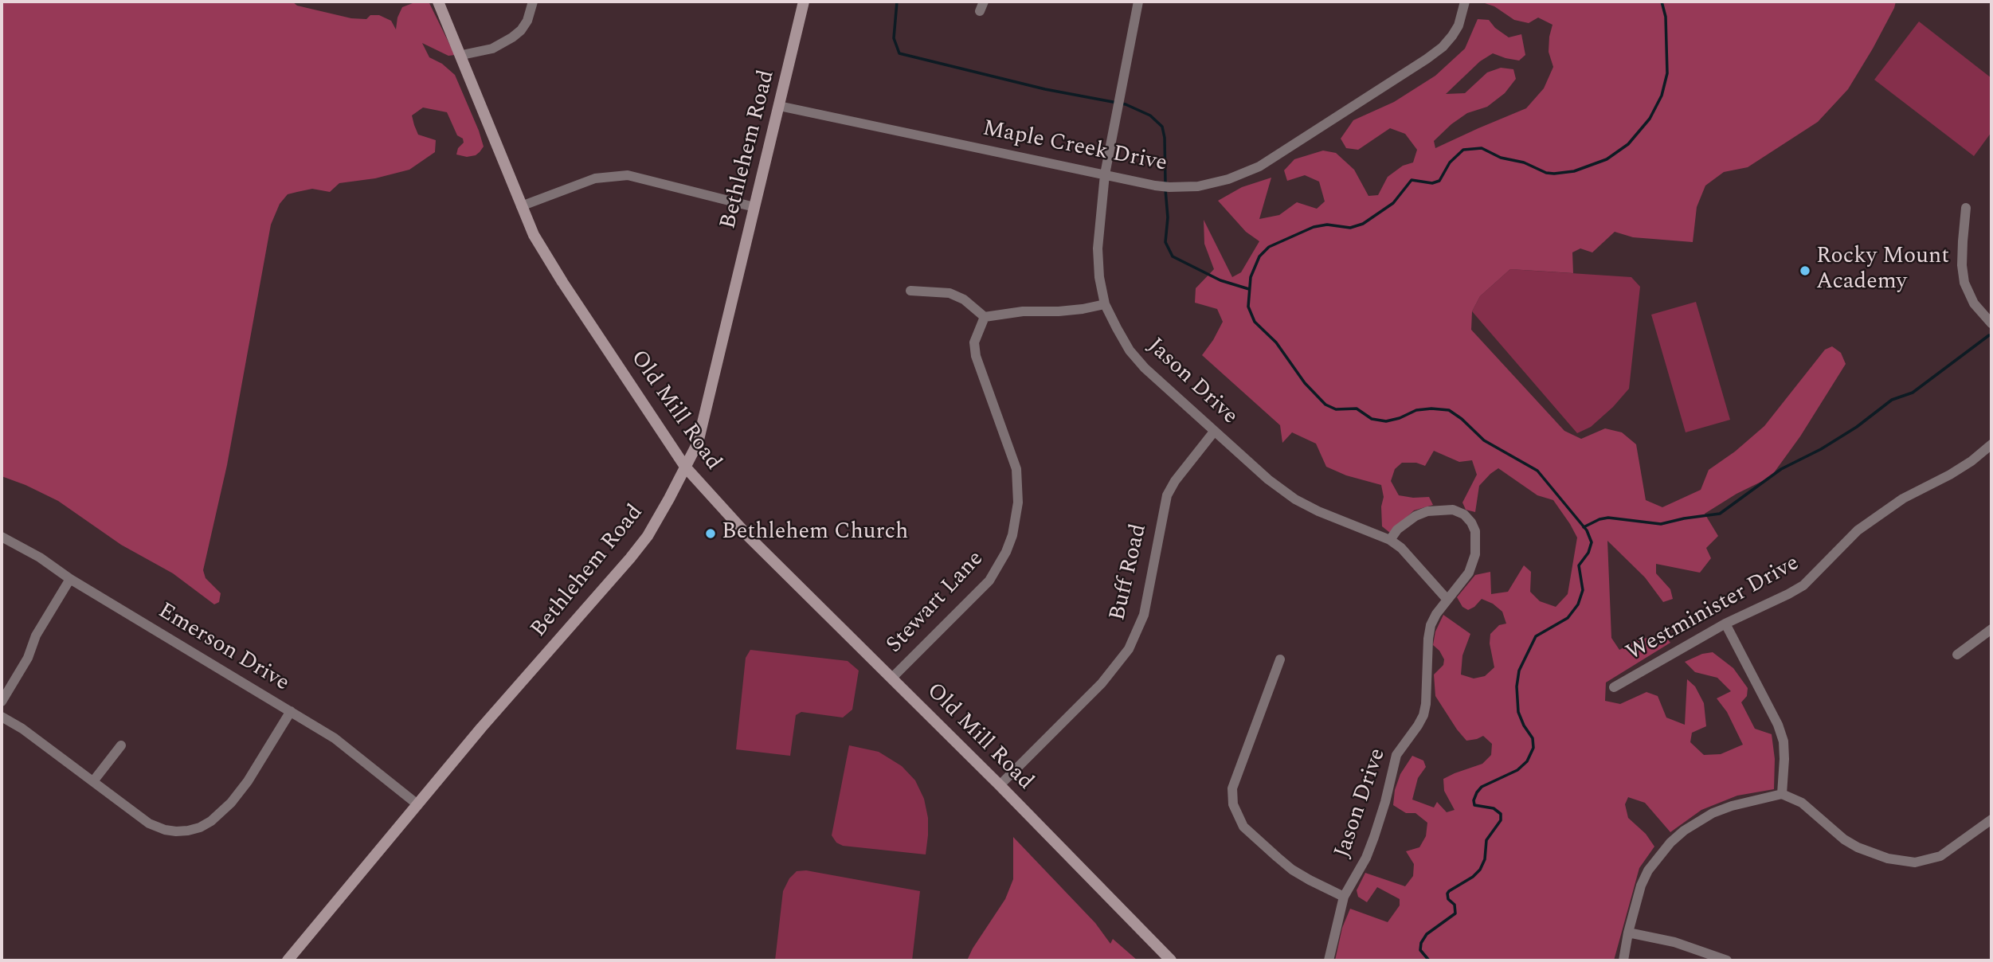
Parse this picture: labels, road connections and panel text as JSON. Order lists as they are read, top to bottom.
{
  "streets": {
    "street": [
      "Maple Creek Drive",
      "Bethlehem Road",
      "Jason Drive",
      "Old Mill Road",
      "Buff Road",
      "Stewart Lane",
      "Westminister Drive",
      "Emerson Drive"
    ]
  },
  "crossings": [
    ["Maple Creek Drive", "Bethlehem Road"],
    ["Maple Creek Drive", "Jason Drive"],
    ["Bethlehem Road", "Old Mill Road"],
    ["Bethlehem Road", "Emerson Drive"],
    ["Jason Drive", "Buff Road"],
    ["Old Mill Road", "Buff Road"],
    ["Old Mill Road", "Stewart Lane"]
  ],
  "places": ["Rocky Mount Academy", "Bethlehem Church"]
}
